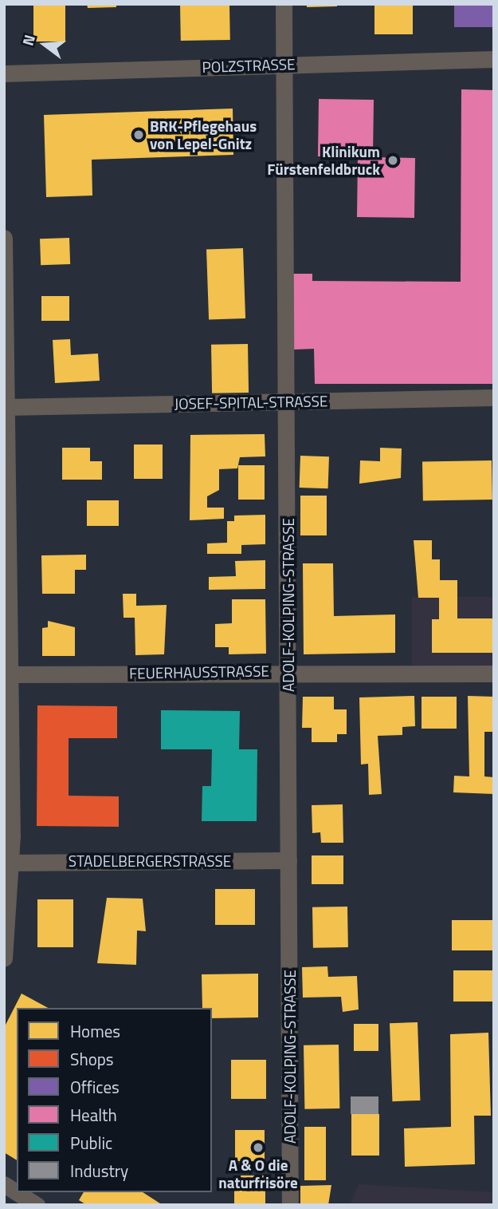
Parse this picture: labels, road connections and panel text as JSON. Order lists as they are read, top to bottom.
{
  "streets": {
    "street": [
      "POLZSTRASSE",
      "JOSEF-SPITAL-STRASSE",
      "ADOLF-KOLPING-STRASSE",
      "FEUERHAUSSTRASSE",
      "STADELBERGERSTRASSE"
    ]
  },
  "crossings": [
    ["POLZSTRASSE", "ADOLF-KOLPING-STRASSE"],
    ["JOSEF-SPITAL-STRASSE", "ADOLF-KOLPING-STRASSE"],
    ["ADOLF-KOLPING-STRASSE", "FEUERHAUSSTRASSE"],
    ["ADOLF-KOLPING-STRASSE", "STADELBERGERSTRASSE"]
  ],
  "places": ["BRK-Pflegehaus von Lepel-Gnitz", "Klinikum Fürstenfeldbruck", "A & O die naturfrisöre"],
  "legend": [
    "Homes",
    "Shops",
    "Offices",
    "Health",
    "Public",
    "Industry"
  ],
  "north": "left"
}
